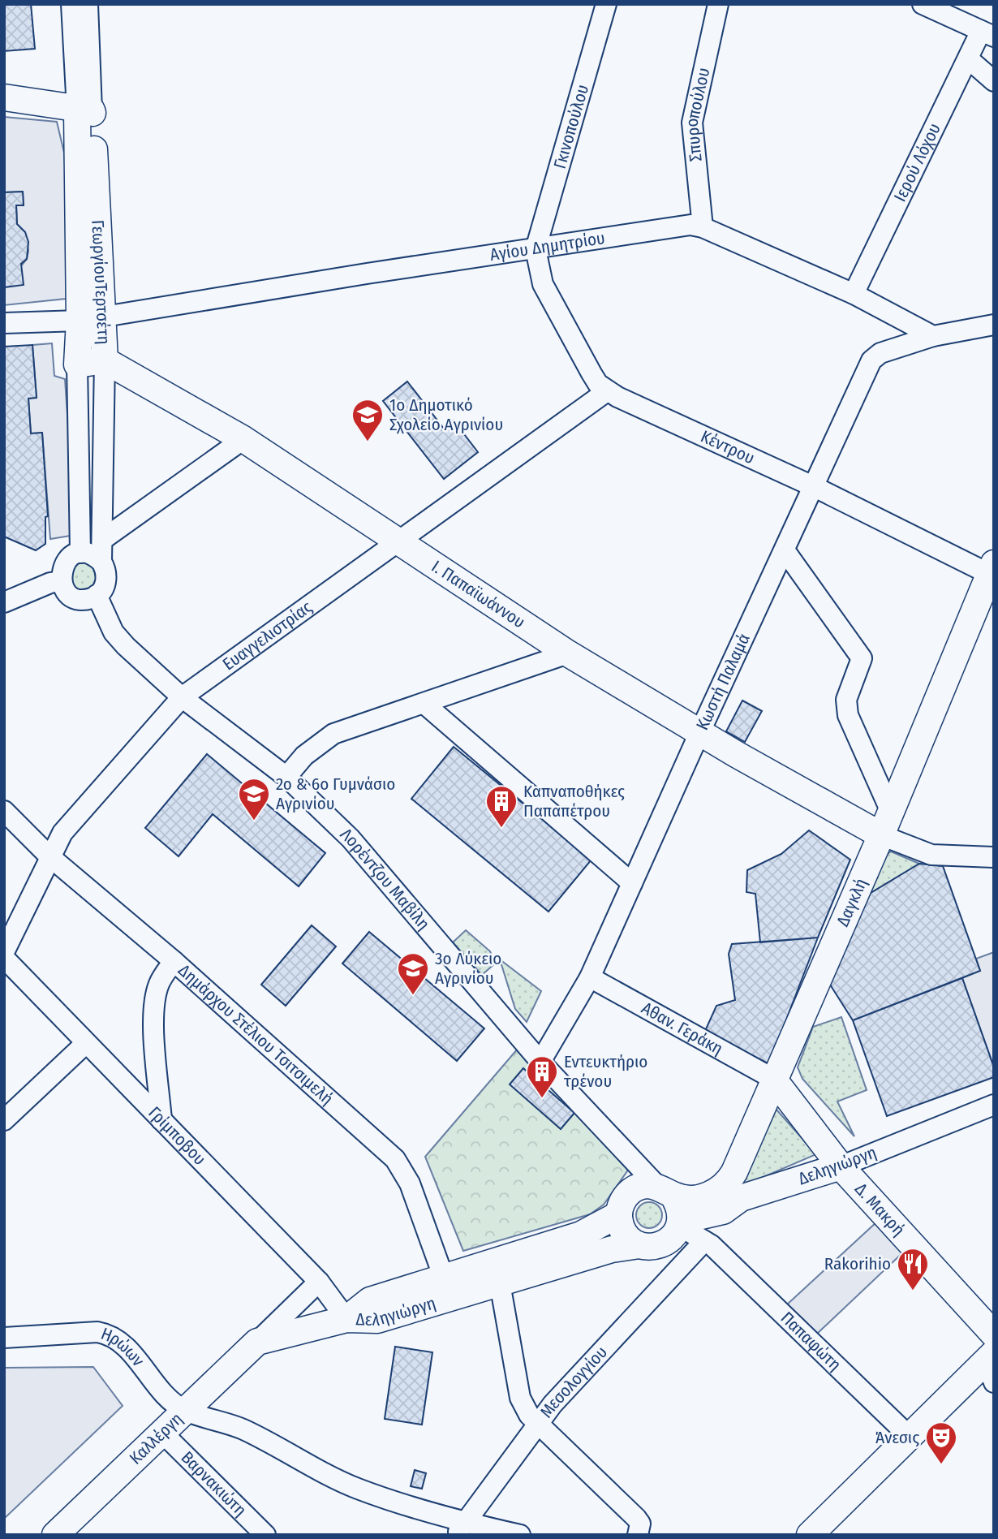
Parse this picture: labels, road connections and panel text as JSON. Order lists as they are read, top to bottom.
{
  "streets": {
    "main road": [
      "ΓεωργίουΤερτσέτη",
      "Ι. Παπαϊωάννου",
      "Δαγκλή",
      "Δεληγιώργη",
      "Δ. Μακρή",
      "Καλλέργη"
    ],
    "street": [
      "Σπυροπούλου",
      "Γκινοπούλου",
      "Ιερού Λόχου",
      "Αγίου Δημητρίου",
      "Κέντρου",
      "Ευαγγελιστρίας",
      "Κωστή Παλαμά",
      "Λορέντζου Μαβίλη",
      "Αθαν. Γεράκη",
      "Δημάρχου Στέλιου Τσιτσιμελή",
      "Γρίμποβου",
      "Παπαφώτη",
      "Ηρώων",
      "Μεσολογγίου",
      "Βαρνακιώτη"
    ]
  },
  "crossings": [
    ["Σπυροπούλου", "Αγίου Δημητρίου"],
    ["Γκινοπούλου", "Αγίου Δημητρίου"],
    ["Γκινοπούλου", "Κέντρου"],
    ["Ιερού Λόχου", "Αγίου Δημητρίου"],
    ["Αγίου Δημητρίου", "ΓεωργίουΤερτσέτη"],
    ["Αγίου Δημητρίου", "Κέντρου"],
    ["Αγίου Δημητρίου", "Κωστή Παλαμά"],
    ["ΓεωργίουΤερτσέτη", "Ι. Παπαϊωάννου"],
    ["ΓεωργίουΤερτσέτη", "Λορέντζου Μαβίλη"],
    ["Κέντρου", "Ευαγγελιστρίας"],
    ["Κέντρου", "Κωστή Παλαμά"],
    ["Κέντρου", "Δαγκλή"],
    ["Ι. Παπαϊωάννου", "Ευαγγελιστρίας"],
    ["Ι. Παπαϊωάννου", "Κωστή Παλαμά"],
    ["Ι. Παπαϊωάννου", "Δαγκλή"],
    ["Ευαγγελιστρίας", "Λορέντζου Μαβίλη"],
    ["Ευαγγελιστρίας", "Δημάρχου Στέλιου Τσιτσιμελή"],
    ["Κωστή Παλαμά", "Λορέντζου Μαβίλη"],
    ["Κωστή Παλαμά", "Αθαν. Γεράκη"],
    ["Λορέντζου Μαβίλη", "Δαγκλή"],
    ["Λορέντζου Μαβίλη", "Δεληγιώργη"],
    ["Λορέντζου Μαβίλη", "Παπαφώτη"],
    ["Δαγκλή", "Αθαν. Γεράκη"],
    ["Δαγκλή", "Δεληγιώργη"],
    ["Δαγκλή", "Δ. Μακρή"],
    ["Δαγκλή", "Παπαφώτη"],
    ["Αθαν. Γεράκη", "Δ. Μακρή"],
    ["Δημάρχου Στέλιου Τσιτσιμελή", "Δεληγιώργη"],
    ["Γρίμποβου", "Δεληγιώργη"],
    ["Δεληγιώργη", "Δ. Μακρή"],
    ["Δεληγιώργη", "Παπαφώτη"],
    ["Δεληγιώργη", "Καλλέργη"],
    ["Παπαφώτη", "Μεσολογγίου"],
    ["Ηρώων", "Καλλέργη"],
    ["Καλλέργη", "Βαρνακιώτη"]
  ],
  "places": {
    "school or university": ["1ο Δημοτικό Σχολείο Αγρινίου", "2ο & 6ο Γυμνάσιο Αγρινίου", "3ο Λύκειο Αγρινίου"],
    "building": ["Καπναποθήκες Παπαπέτρου", "Εντευκτήριο τρένου"],
    "restaurant": ["Rakorihio"],
    "theatre": ["Άνεσις"]
  }
}
